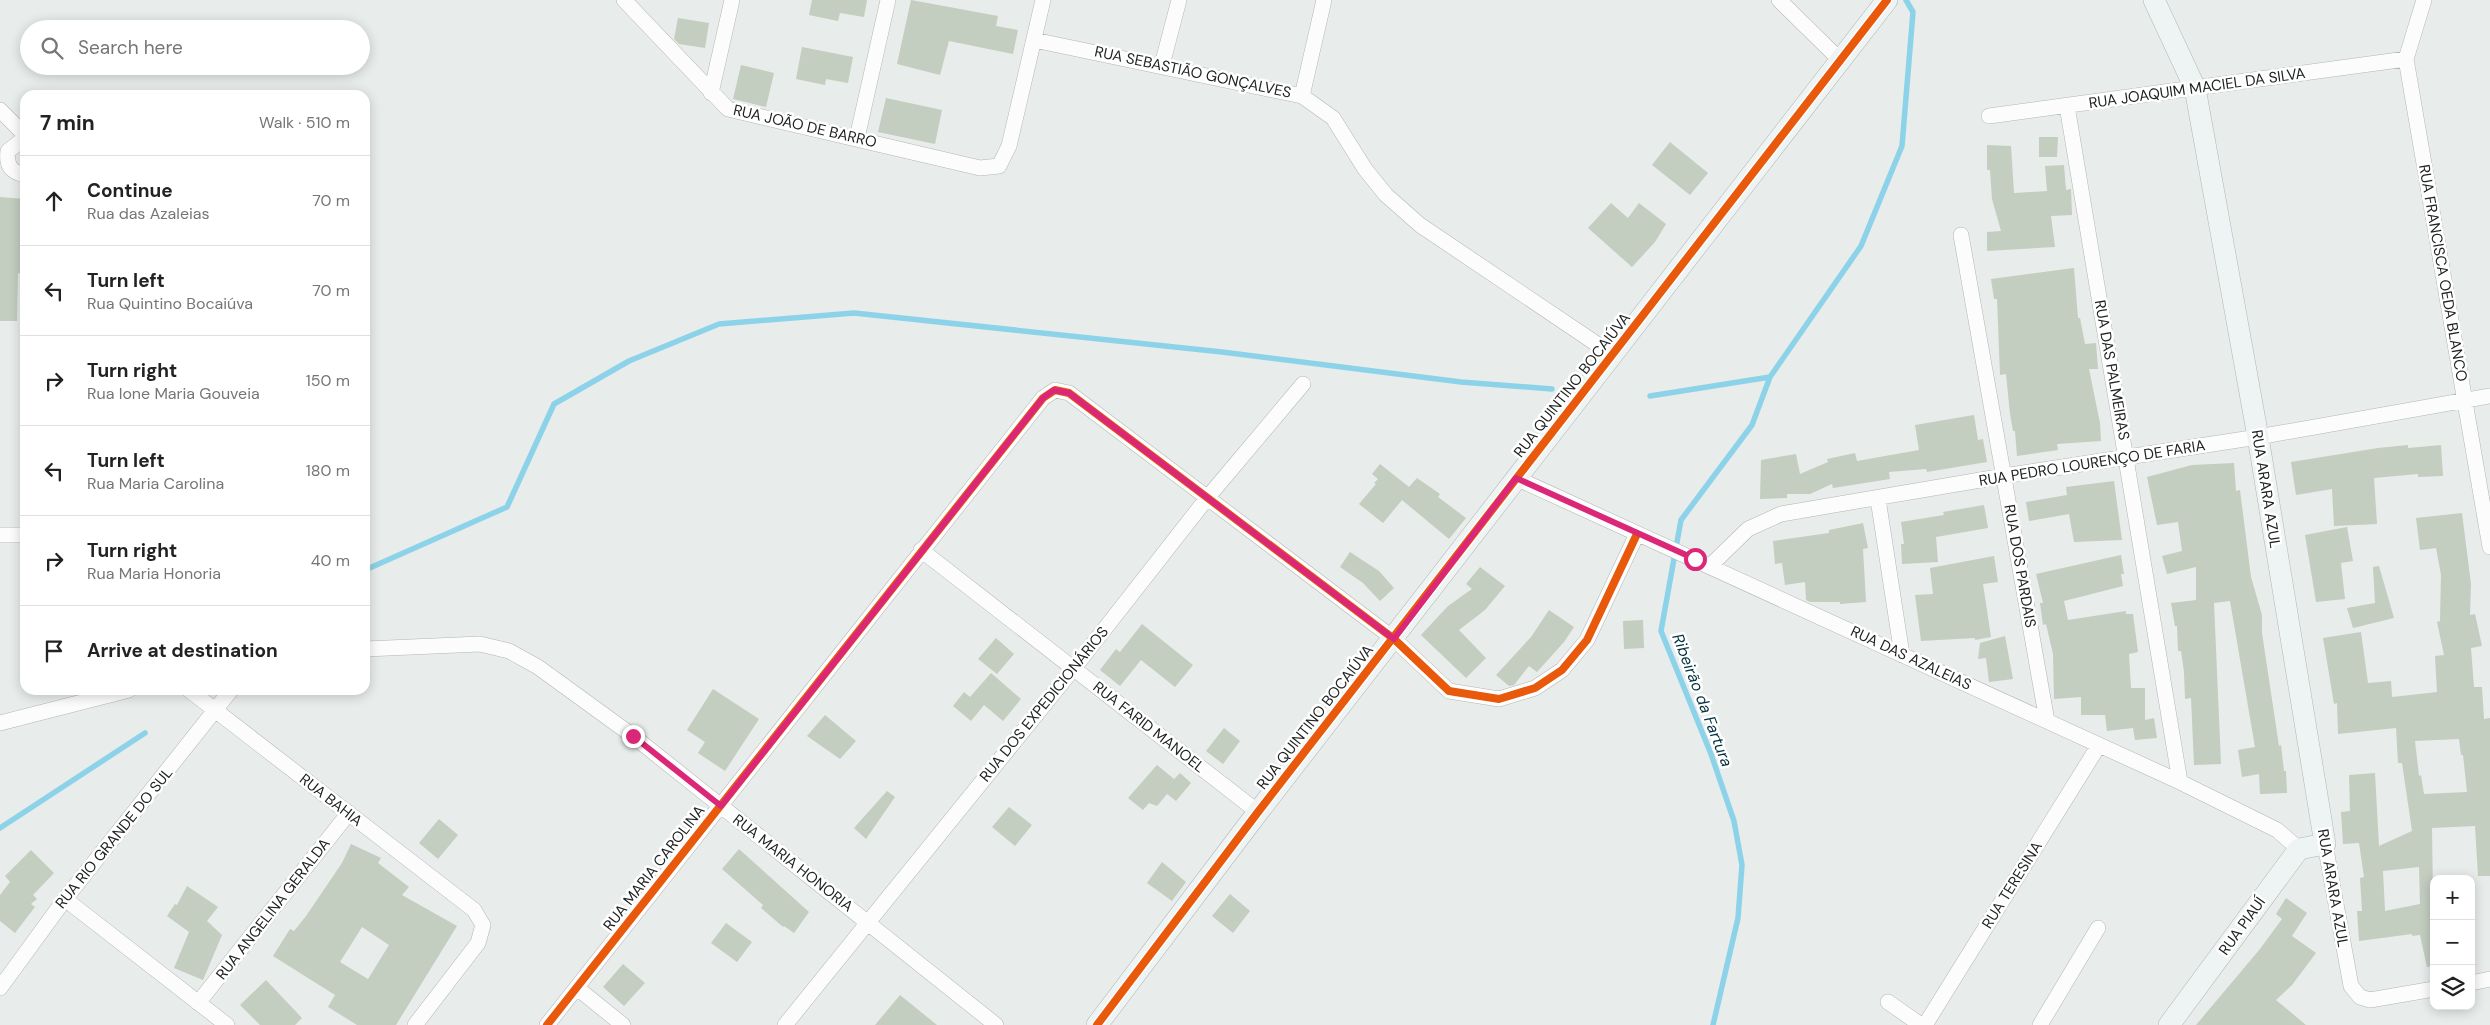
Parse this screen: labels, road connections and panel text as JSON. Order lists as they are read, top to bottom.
{
  "streets": {
    "street": [
      "RUA SEBASTIÃO GONÇALVES",
      "RUA JOAQUIM MACIEL DA SILVA",
      "RUA JOÃO DE BARRO",
      "RUA FRANCISCA OEDA BLANCO",
      "RUA DAS PALMEIRAS",
      "RUA QUINTINO BOCAIÚVA",
      "RUA PEDRO LOURENÇO DE FARIA",
      "RUA ARARA AZUL",
      "RUA DOS PARDAIS",
      "RUA DAS AZALEIAS",
      "RUA DOS EXPEDICIONÁRIOS",
      "RUA FARID MANOEL",
      "RUA BAHIA",
      "RUA RIO GRANDE DO SUL",
      "RUA MARIA HONORIA",
      "RUA MARIA CAROLINA",
      "RUA TERESINA",
      "RUA ANGELINA GERALDA",
      "RUA PIAUÍ"
    ]
  },
  "crossings": [
    ["RUA SEBASTIÃO GONÇALVES", "RUA JOÃO DE BARRO"],
    ["RUA SEBASTIÃO GONÇALVES", "RUA QUINTINO BOCAIÚVA"],
    ["RUA JOAQUIM MACIEL DA SILVA", "RUA FRANCISCA OEDA BLANCO"],
    ["RUA JOAQUIM MACIEL DA SILVA", "RUA DAS PALMEIRAS"],
    ["RUA JOAQUIM MACIEL DA SILVA", "RUA ARARA AZUL"],
    ["RUA FRANCISCA OEDA BLANCO", "RUA PEDRO LOURENÇO DE FARIA"],
    ["RUA DAS PALMEIRAS", "RUA PEDRO LOURENÇO DE FARIA"],
    ["RUA DAS PALMEIRAS", "RUA DAS AZALEIAS"],
    ["RUA QUINTINO BOCAIÚVA", "RUA DAS AZALEIAS"],
    ["RUA QUINTINO BOCAIÚVA", "RUA FARID MANOEL"],
    ["RUA PEDRO LOURENÇO DE FARIA", "RUA ARARA AZUL"],
    ["RUA PEDRO LOURENÇO DE FARIA", "RUA DOS PARDAIS"],
    ["RUA PEDRO LOURENÇO DE FARIA", "RUA DAS AZALEIAS"],
    ["RUA DOS PARDAIS", "RUA DAS AZALEIAS"],
    ["RUA DAS AZALEIAS", "RUA TERESINA"],
    ["RUA DAS AZALEIAS", "RUA PIAUÍ"],
    ["RUA DOS EXPEDICIONÁRIOS", "RUA FARID MANOEL"],
    ["RUA DOS EXPEDICIONÁRIOS", "RUA MARIA HONORIA"],
    ["RUA DOS EXPEDICIONÁRIOS", "RUA MARIA CAROLINA"],
    ["RUA FARID MANOEL", "RUA MARIA CAROLINA"],
    ["RUA BAHIA", "RUA RIO GRANDE DO SUL"],
    ["RUA BAHIA", "RUA ANGELINA GERALDA"],
    ["RUA MARIA HONORIA", "RUA MARIA CAROLINA"]
  ],
  "water": ["Ribeirão da Fartura"],
  "page": {
    "search": "Search here",
    "heading": ["7 min", "Walk · 510 m"],
    "list": [
      ["Continue", "Rua das Azaleias", "70 m"],
      ["Turn left", "Rua Quintino Bocaiúva", "70 m"],
      ["Turn right", "Rua Ione Maria Gouveia", "150 m"],
      ["Turn left", "Rua Maria Carolina", "180 m"],
      ["Turn right", "Rua Maria Honoria", "40 m"],
      "Arrive at destination"
    ],
    "map_buttons": ["+", "−"]
  }
}
